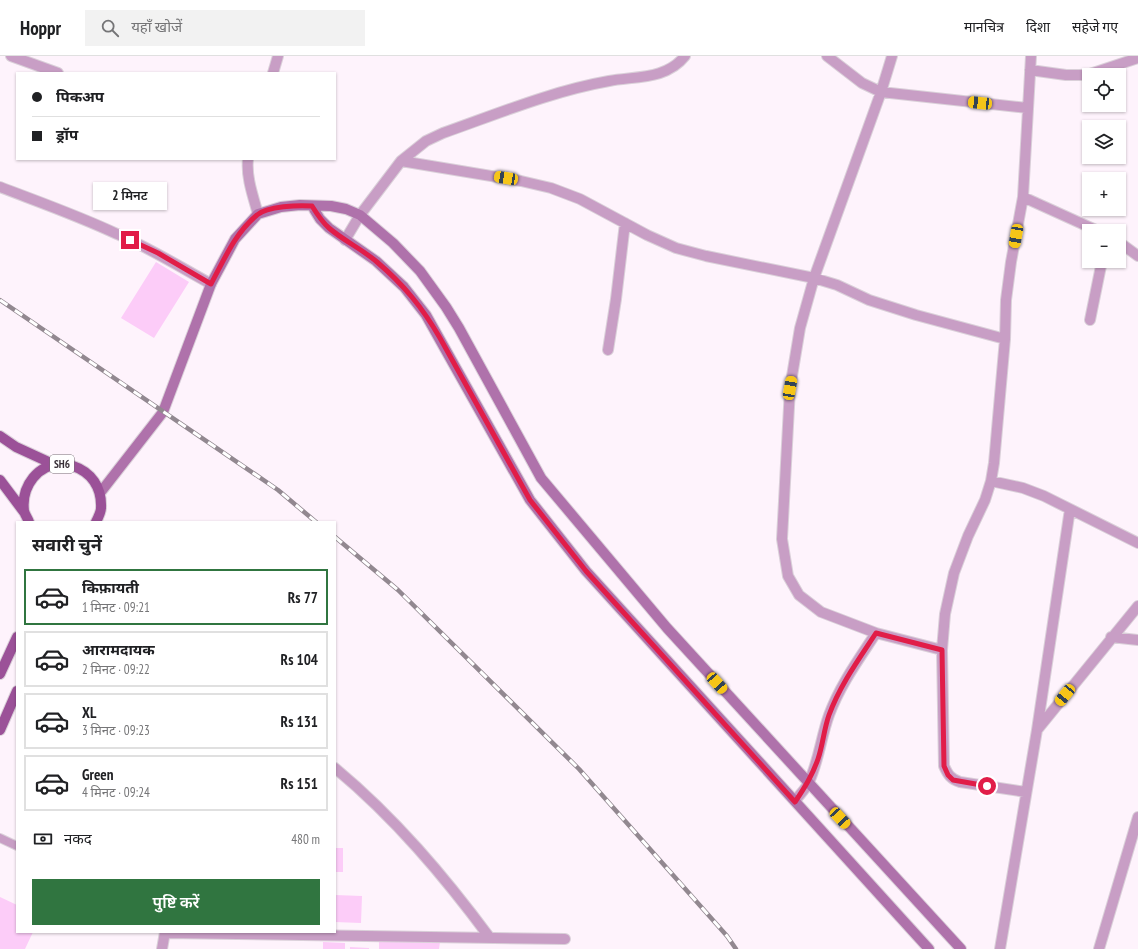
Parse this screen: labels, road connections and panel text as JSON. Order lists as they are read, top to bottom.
{
  "streets": {
    "main road": ["SH6"]
  },
  "page": {
    "header": "Hoppr",
    "search": "यहाँ खोजें",
    "nav": ["मानचित्र", "दिशा", "सहेजे गए"],
    "map_buttons": ["+", "−"],
    "banner": ["पिकअप", "ड्रॉप"],
    "bubble": "2 मिनट",
    "heading": "सवारी चुनें",
    "list": [
      {
        "name": "किफ़ायती",
        "note": "1 मिनट · 09:21",
        "value": "Rs 77"
      },
      {
        "name": "आरामदायक",
        "note": "2 मिनट · 09:22",
        "value": "Rs 104"
      },
      {
        "name": "XL",
        "note": "3 मिनट · 09:23",
        "value": "Rs 131"
      },
      {
        "name": "Green",
        "note": "4 मिनट · 09:24",
        "value": "Rs 151"
      }
    ],
    "pay": ["नकद", "480 m"],
    "buttons": "पुष्टि करें"
  }
}
